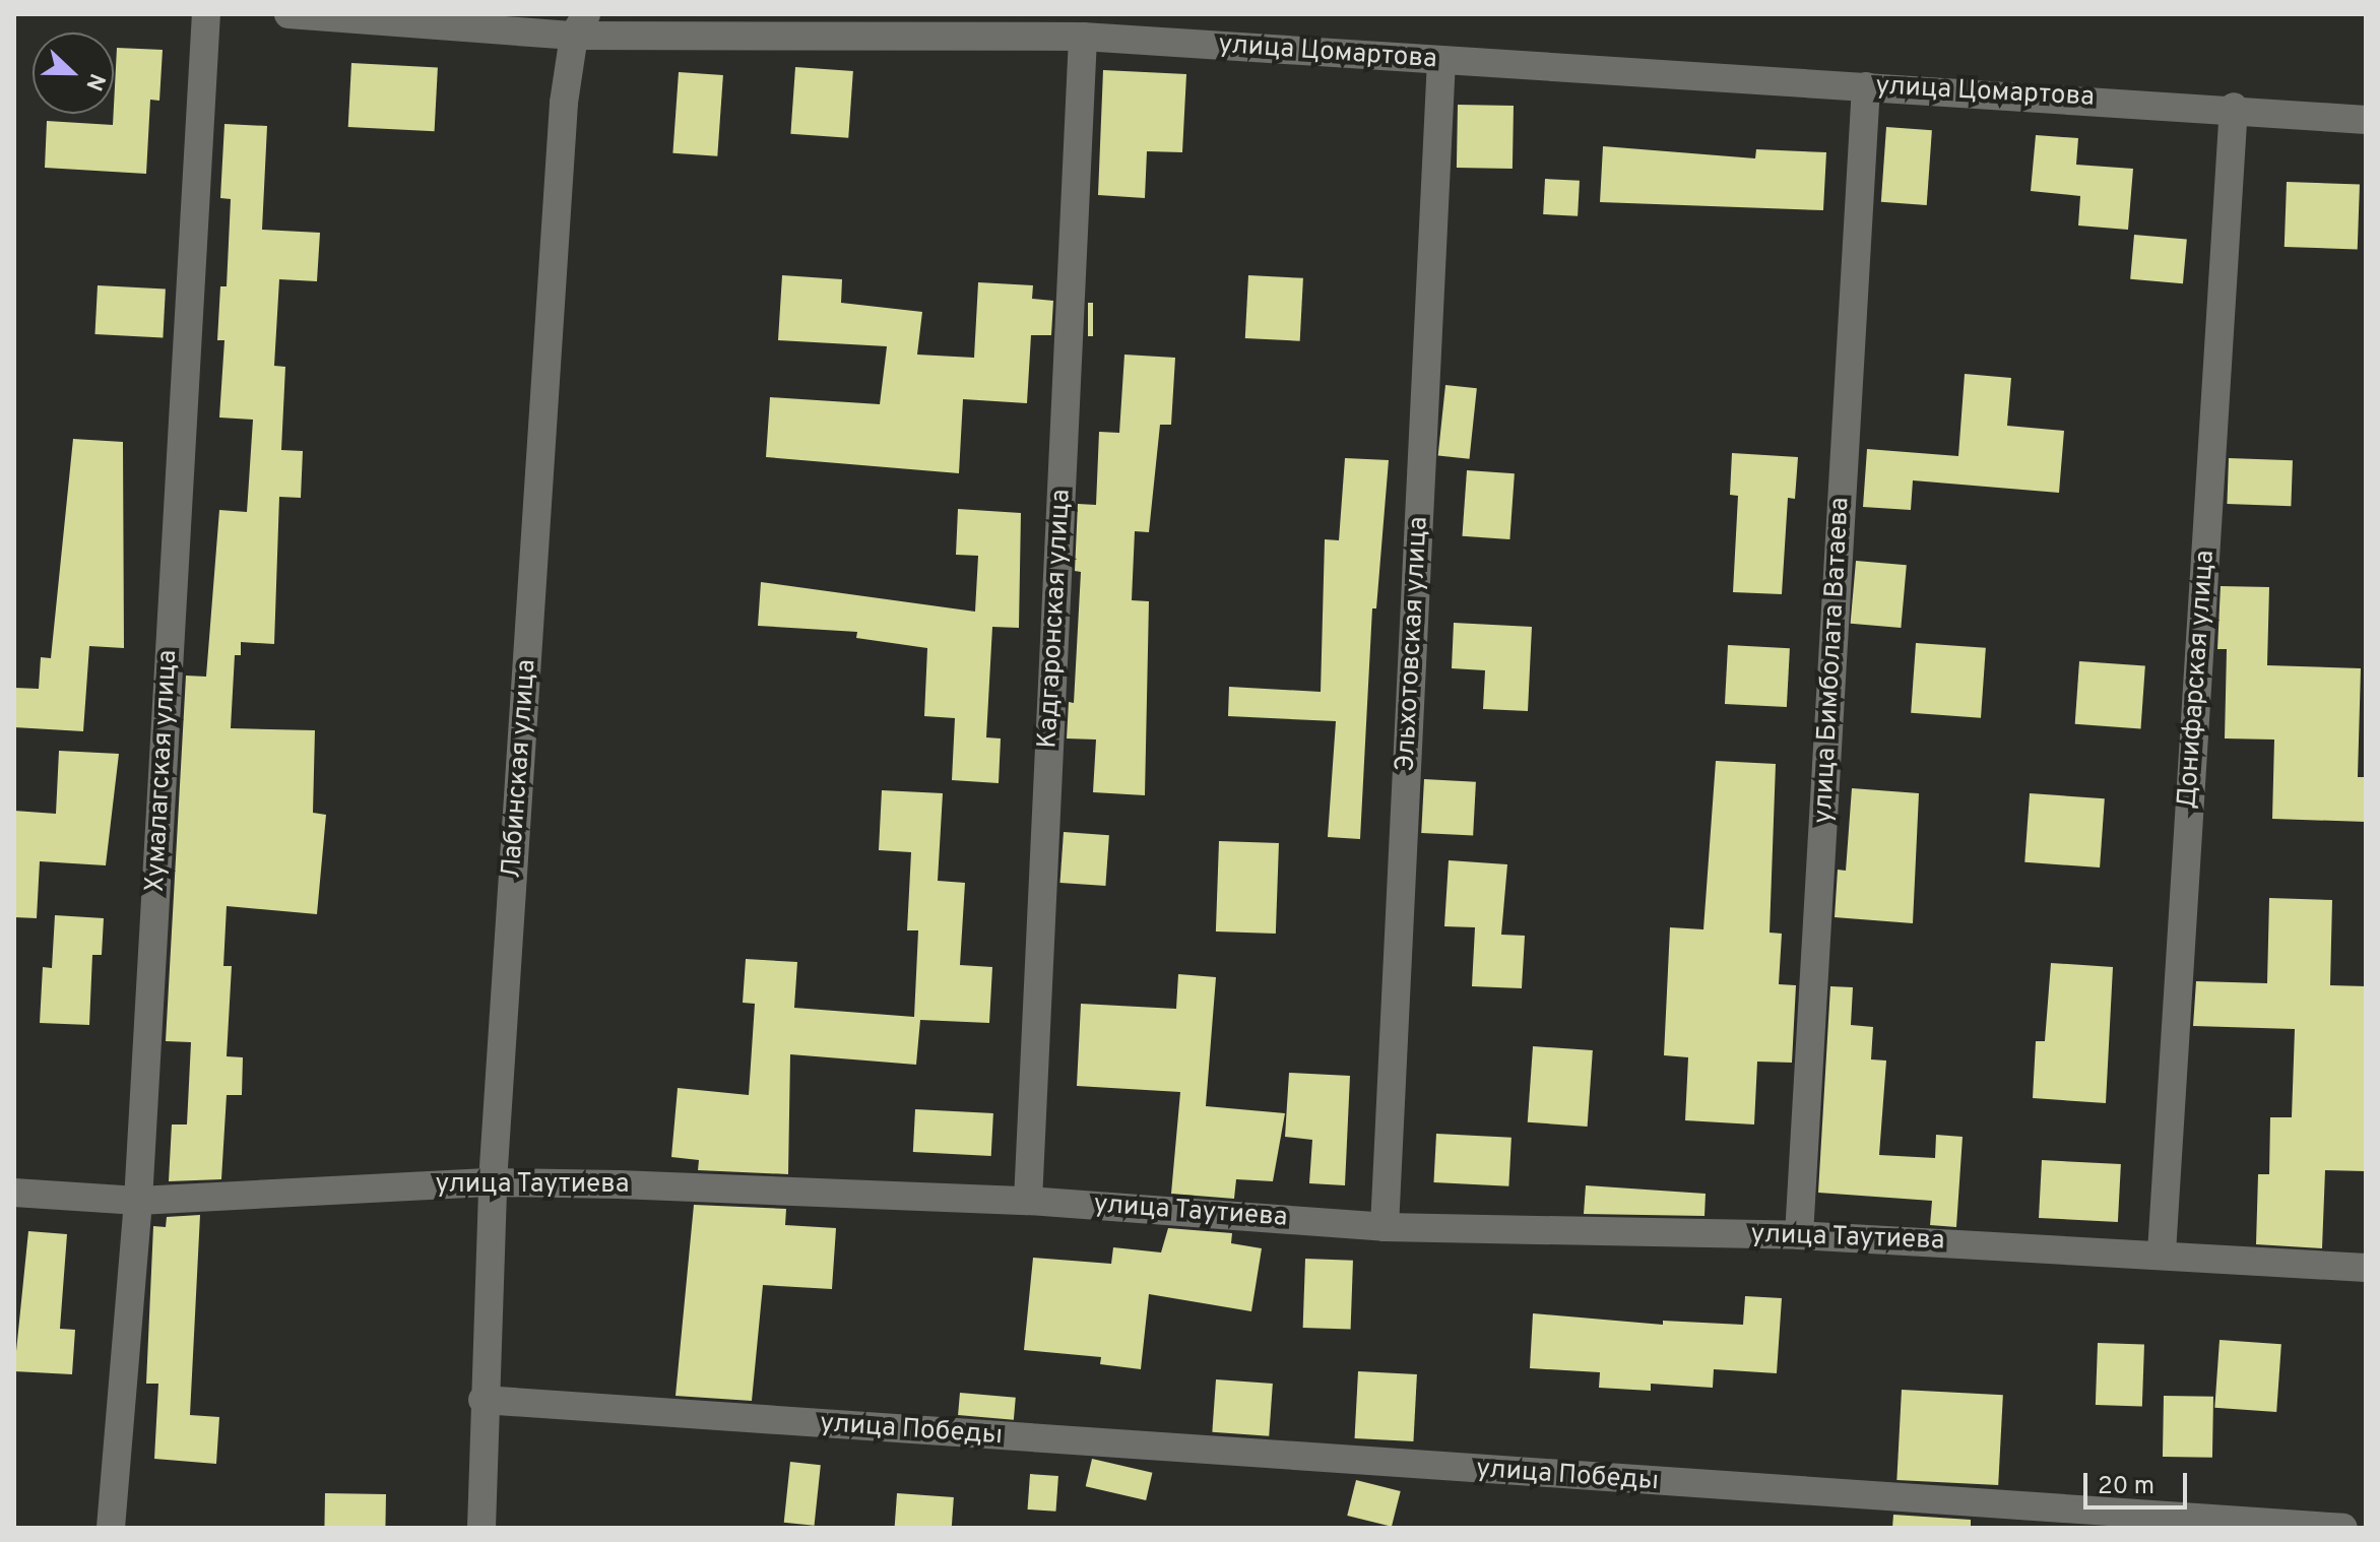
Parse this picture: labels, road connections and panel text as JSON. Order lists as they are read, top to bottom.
{
  "streets": {
    "street": [
      "улица Цомартова",
      "Кадгаронская улица",
      "Эльхотовская улица",
      "улица Бимболата Ватаева",
      "Донифарская улица",
      "Лабинская улица",
      "Хумалагская улица",
      "улица Таутиева",
      "улица Победы"
    ]
  },
  "crossings": [
    ["улица Цомартова", "Кадгаронская улица"],
    ["улица Цомартова", "Эльхотовская улица"],
    ["улица Цомартова", "улица Бимболата Ватаева"],
    ["улица Цомартова", "Донифарская улица"],
    ["улица Цомартова", "Лабинская улица"],
    ["Кадгаронская улица", "улица Таутиева"],
    ["Эльхотовская улица", "улица Таутиева"],
    ["улица Бимболата Ватаева", "улица Таутиева"],
    ["Донифарская улица", "улица Таутиева"],
    ["Лабинская улица", "улица Таутиева"],
    ["Лабинская улица", "улица Победы"],
    ["Хумалагская улица", "улица Таутиева"]
  ],
  "scale_bar": "20 m",
  "north": "right"
}
